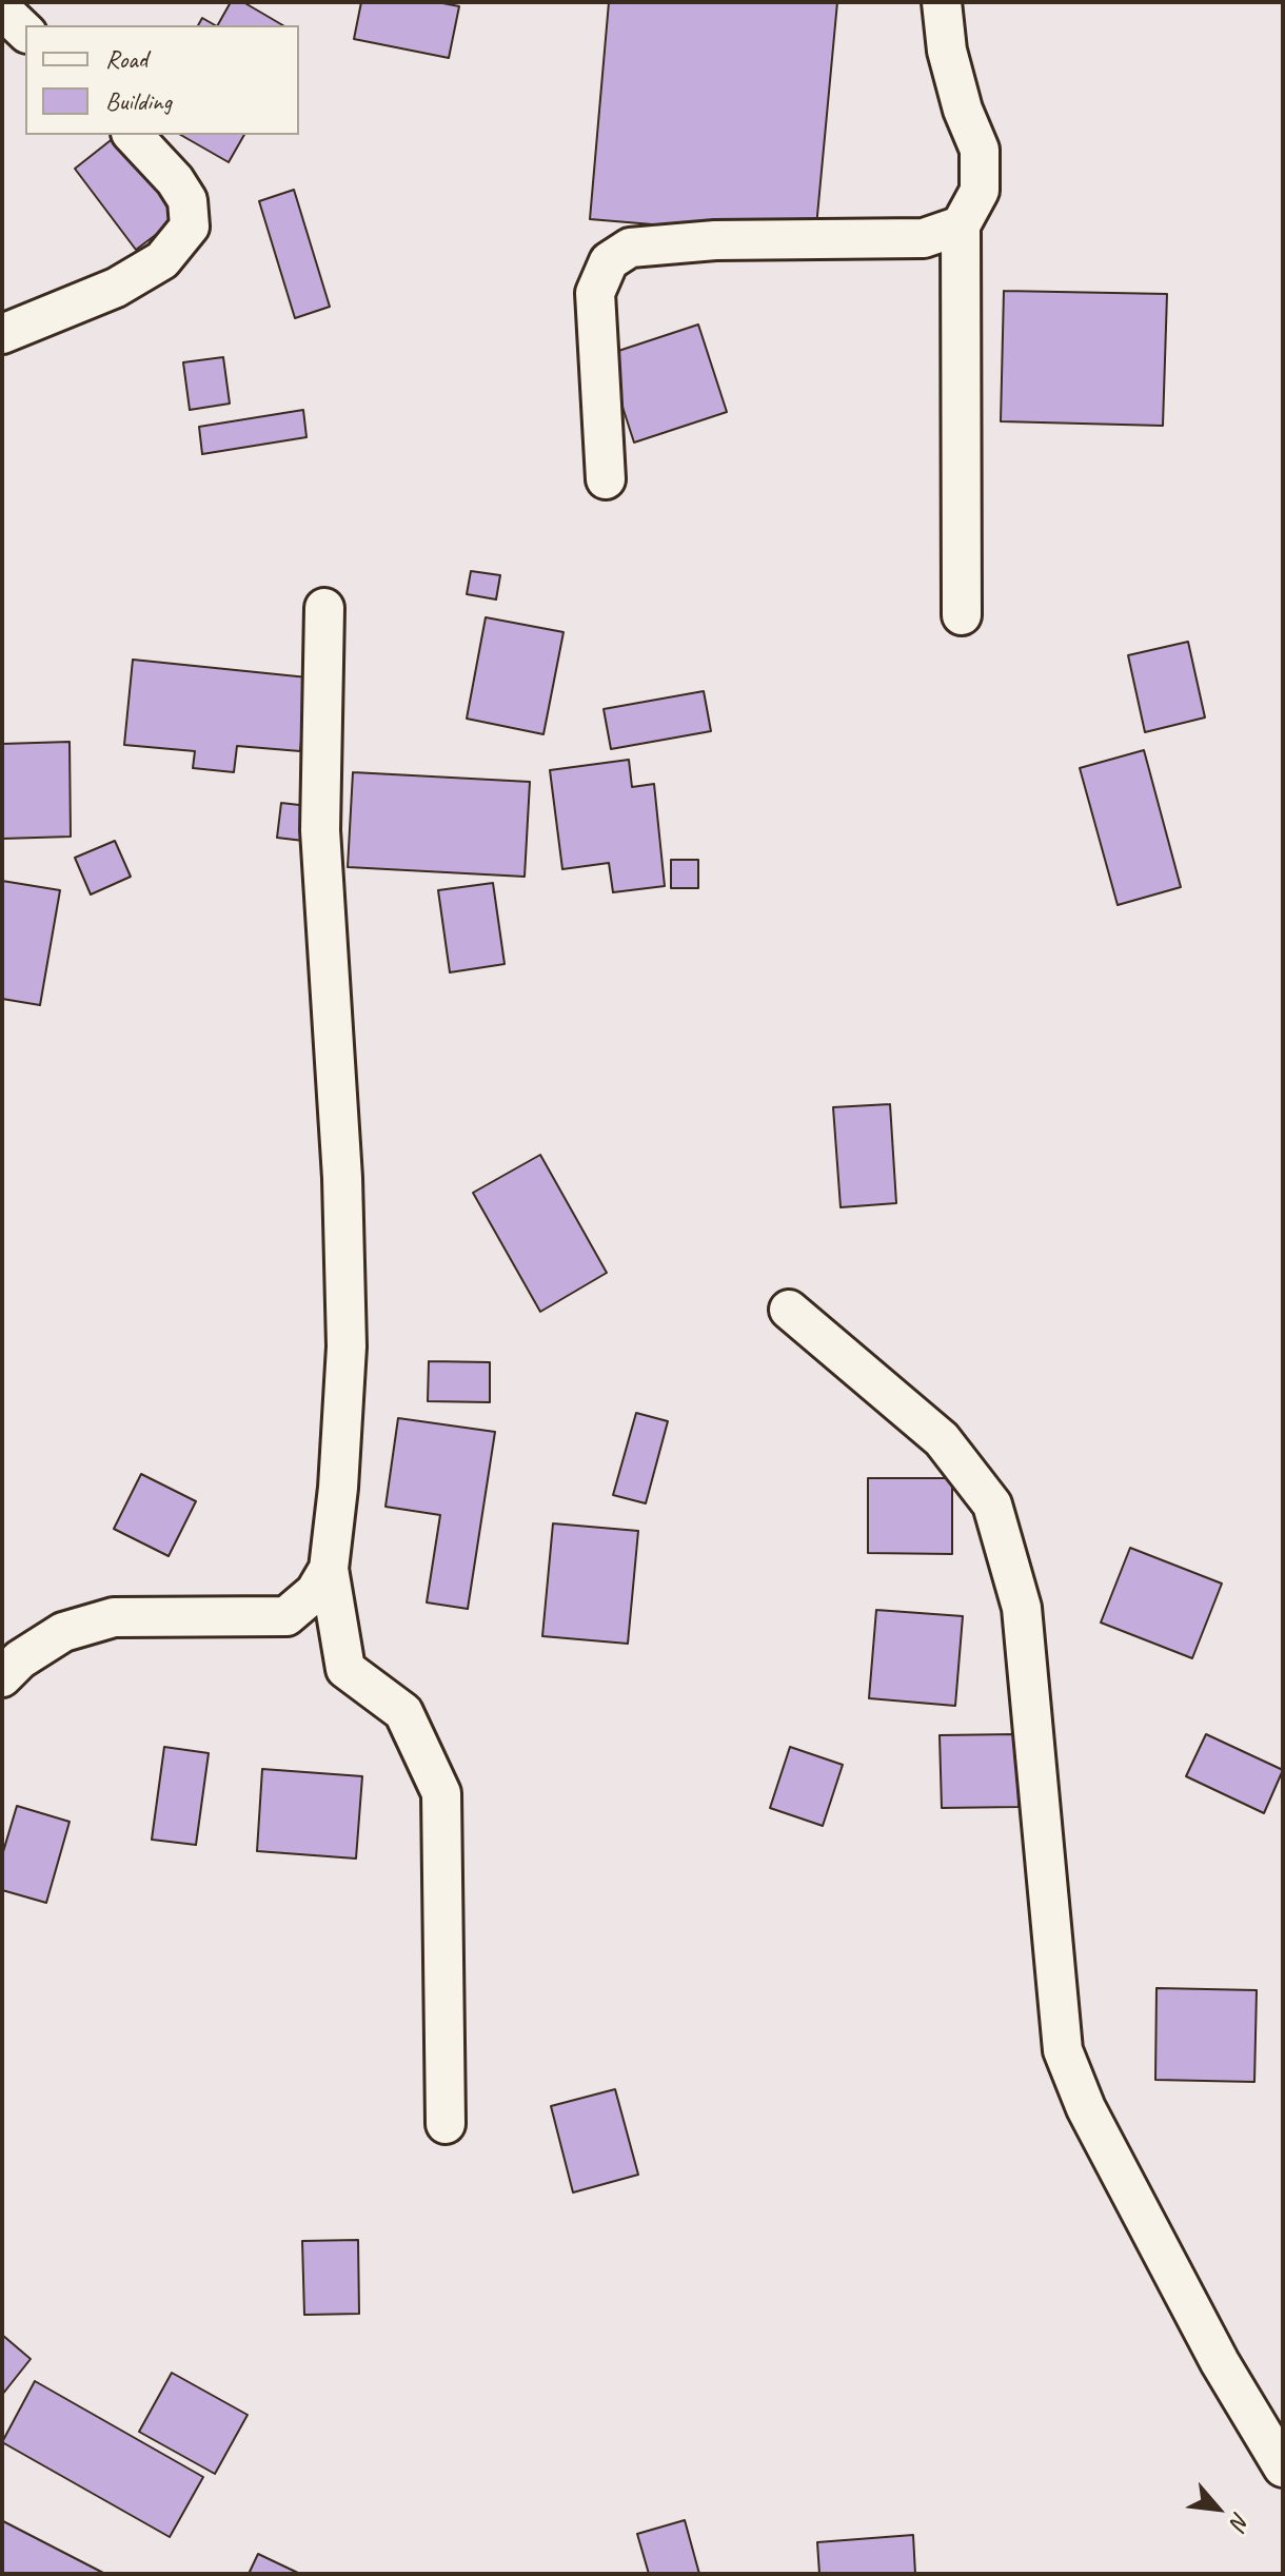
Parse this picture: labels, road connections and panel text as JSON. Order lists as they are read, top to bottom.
{
  "legend": ["Road", "Building"],
  "north": "bottom right"
}
